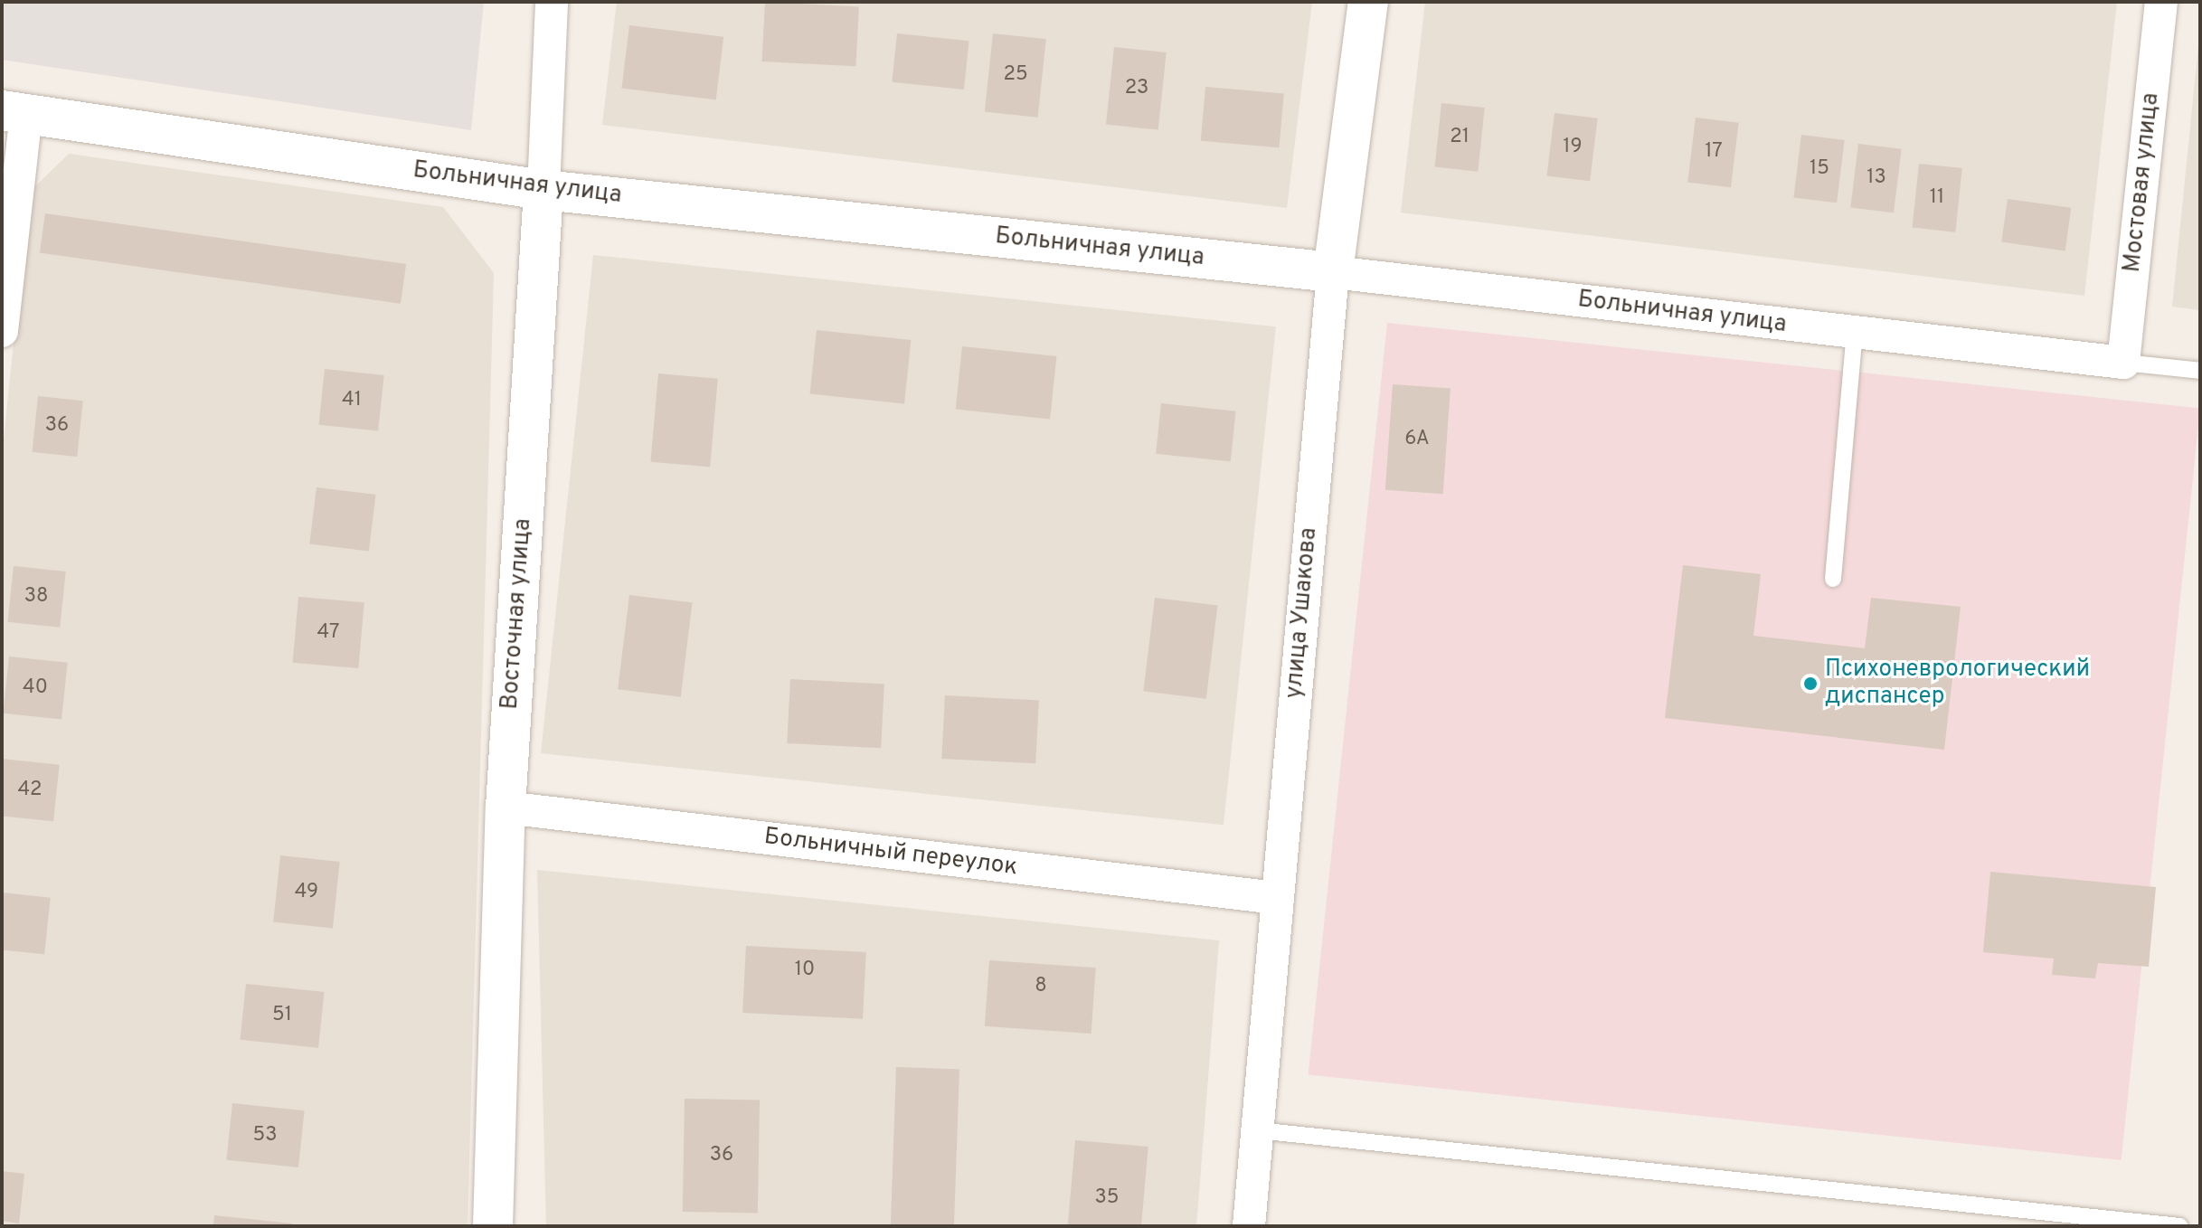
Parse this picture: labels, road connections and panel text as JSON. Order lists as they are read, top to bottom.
{
  "streets": {
    "street": [
      "Мостовая улица",
      "Больничная улица",
      "улица Ушакова",
      "Восточная улица",
      "Больничный переулок"
    ]
  },
  "crossings": [
    ["Мостовая улица", "Больничная улица"],
    ["Больничная улица", "улица Ушакова"],
    ["Больничная улица", "Восточная улица"],
    ["улица Ушакова", "Больничный переулок"],
    ["Восточная улица", "Больничный переулок"]
  ],
  "places": ["Психоневрологический диспансер"],
  "house_numbers": [
    "25",
    "23",
    "21",
    "19",
    "17",
    "15",
    "13",
    "11",
    "41",
    "36",
    "6А",
    "38",
    "47",
    "40",
    "42",
    "49",
    "10",
    "8",
    "51",
    "53",
    "36",
    "35"
  ]
}
